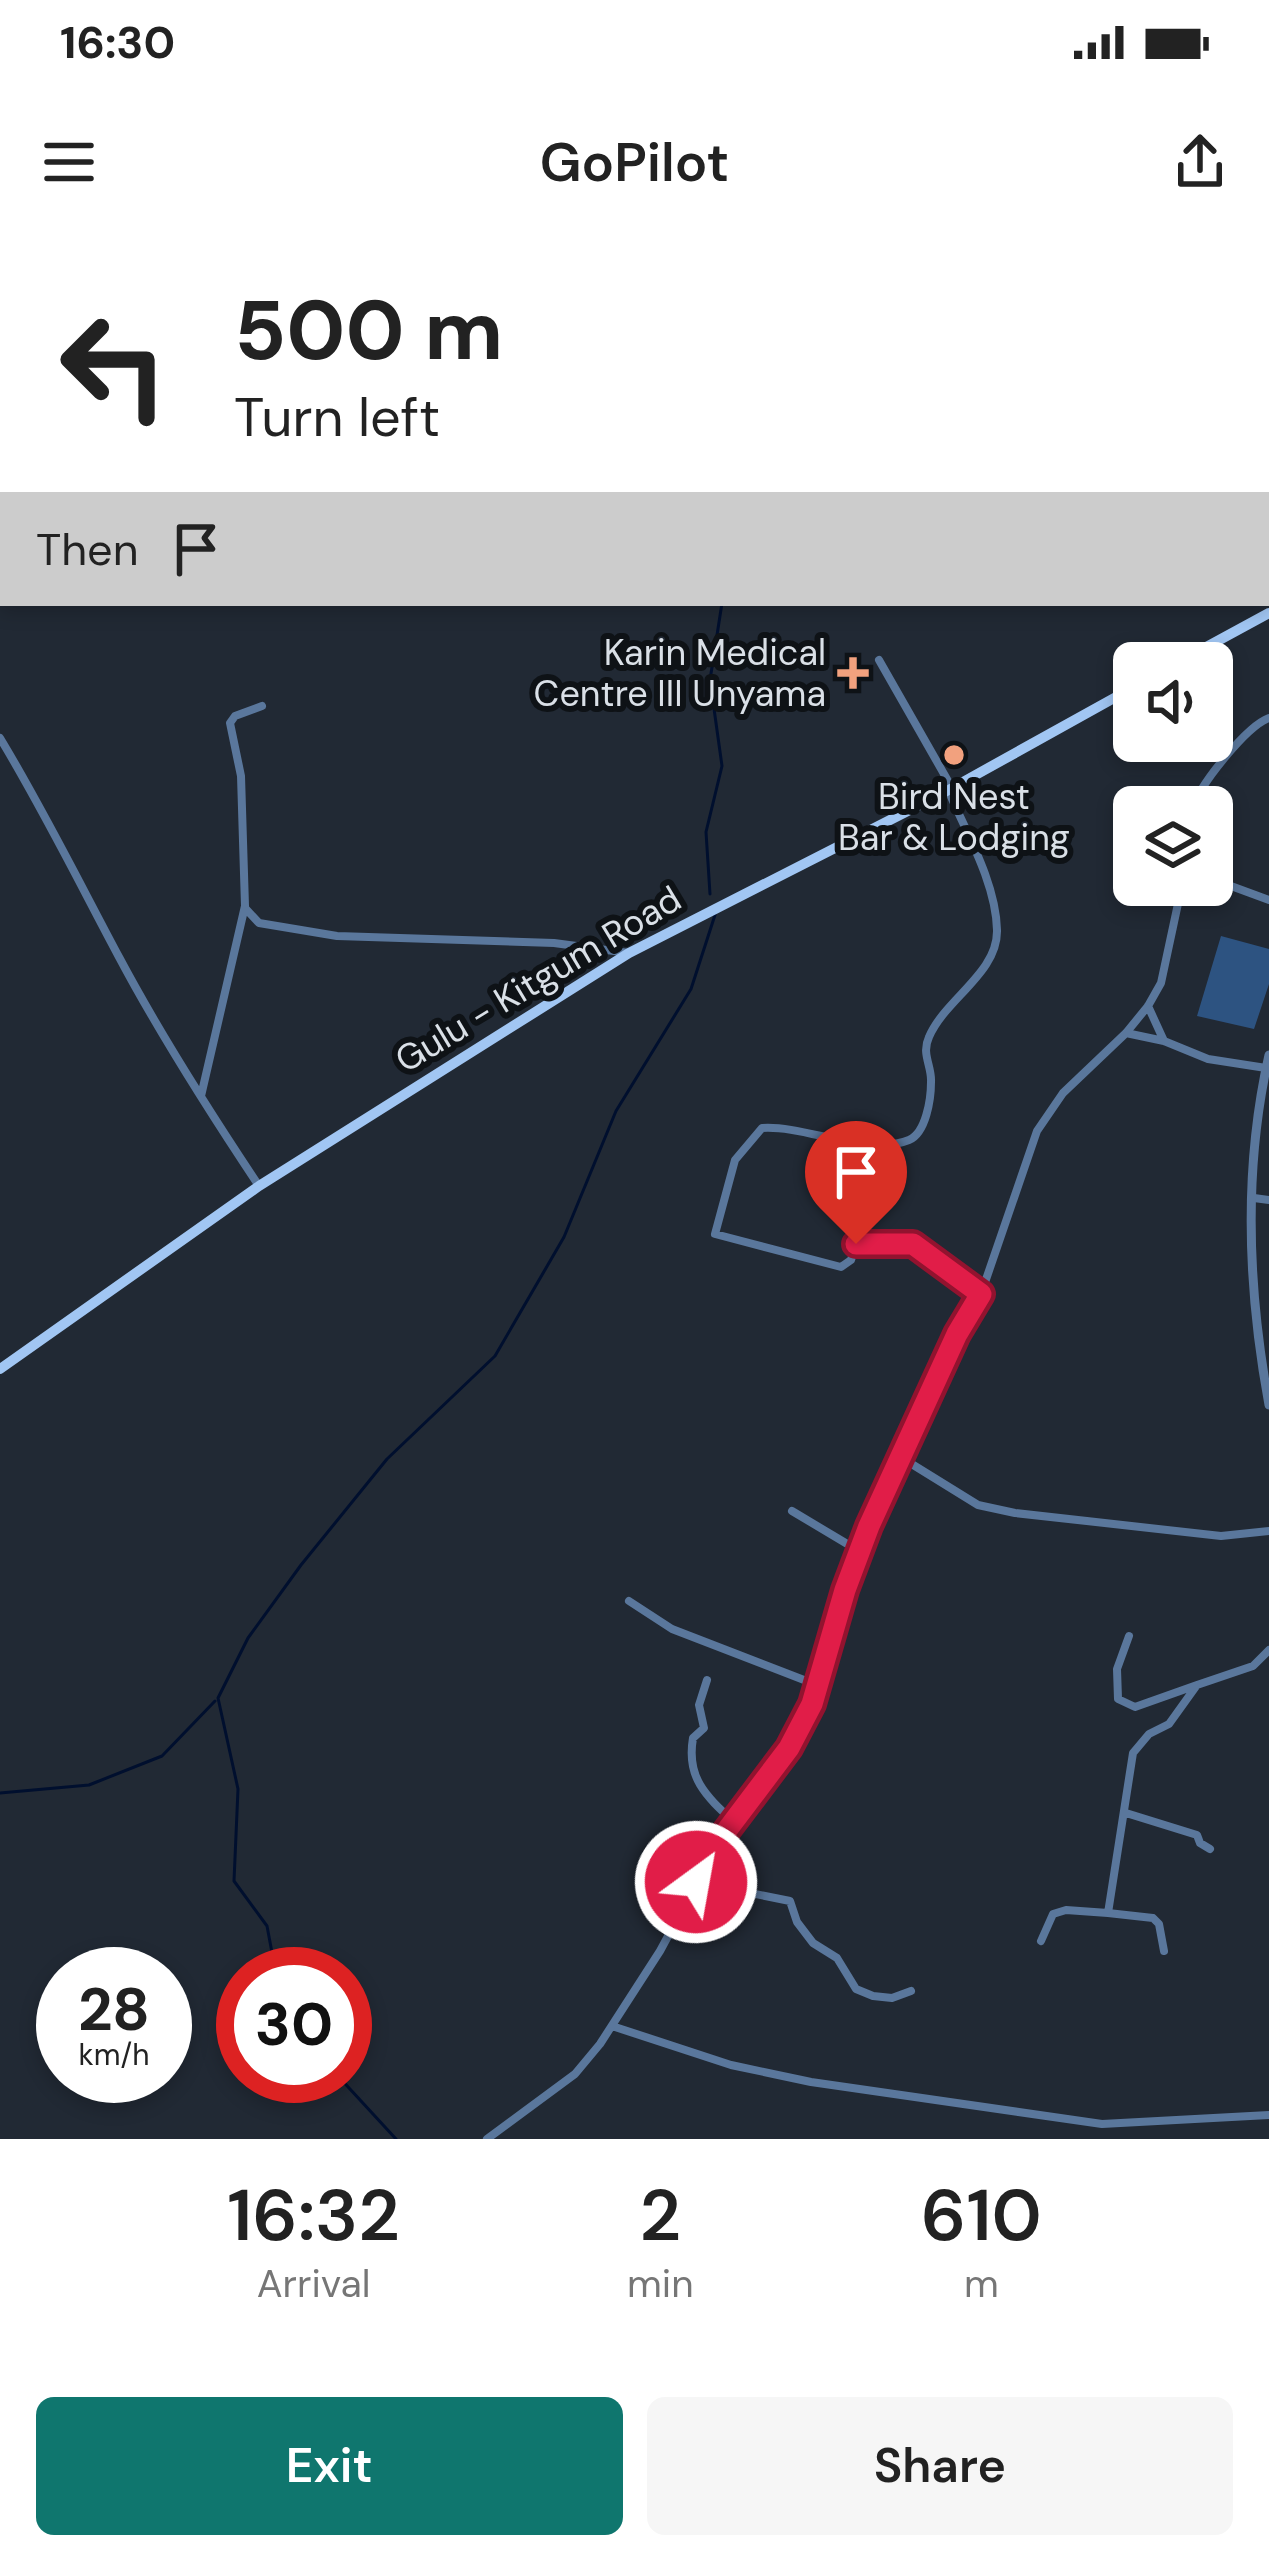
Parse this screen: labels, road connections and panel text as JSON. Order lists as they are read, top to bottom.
{
  "streets": {
    "main road": ["Gulu - Kitgum Road"]
  },
  "places": {
    "health": ["Karin Medical Centre III Unyama"],
    "other": ["Bird Nest Bar & Lodging"]
  },
  "page": {
    "status": "16:30",
    "header": "GoPilot",
    "turn": ["500 m", "Turn left"],
    "then": "Then",
    "speed": "28 km/h",
    "limit": "30",
    "eta": [
      "16:32",
      "Arrival",
      "2",
      "min",
      "610",
      "m"
    ],
    "buttons": ["Exit", "Share"]
  }
}
